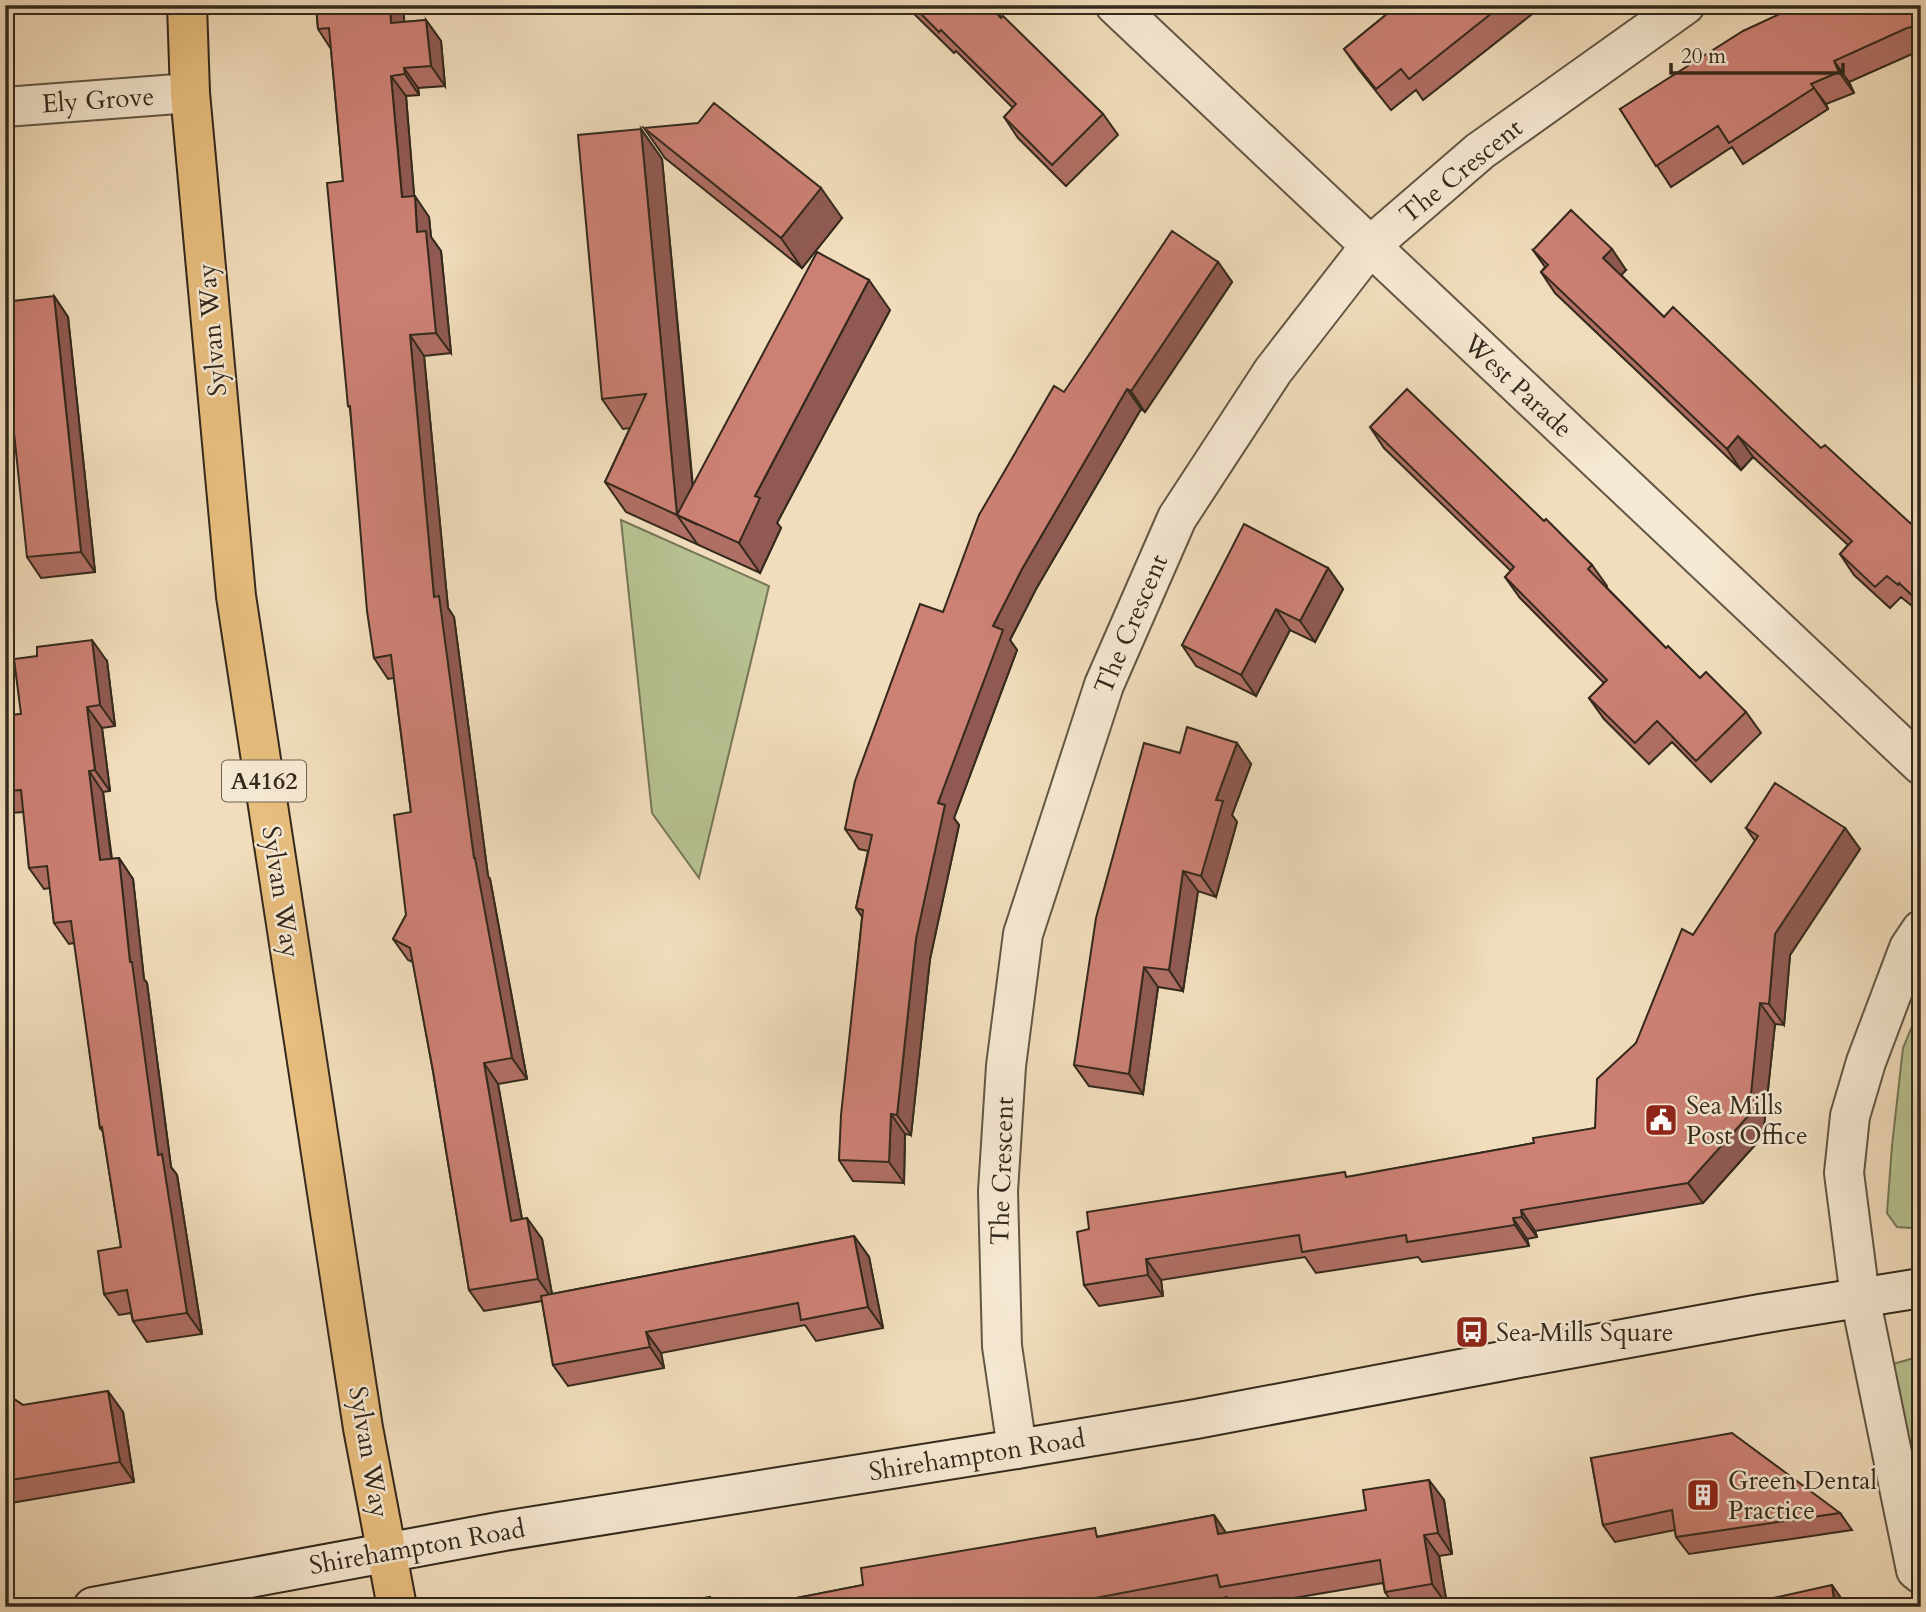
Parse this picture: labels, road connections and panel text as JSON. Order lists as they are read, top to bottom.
{
  "streets": {
    "main road": ["Sylvan Way", "A4162"],
    "street": [
      "Ely Grove",
      "The Crescent",
      "West Parade",
      "Shirehampton Road"
    ]
  },
  "crossings": [
    ["Ely Grove", "Sylvan Way"],
    ["The Crescent", "West Parade"],
    ["The Crescent", "Shirehampton Road"],
    ["Sylvan Way", "Shirehampton Road"]
  ],
  "places": {
    "public building": ["Sea Mills Post Office"],
    "bus stop": ["Sea Mills Square"],
    "building": ["Green Dental Practice"]
  },
  "scale_bar": "20 m"
}
